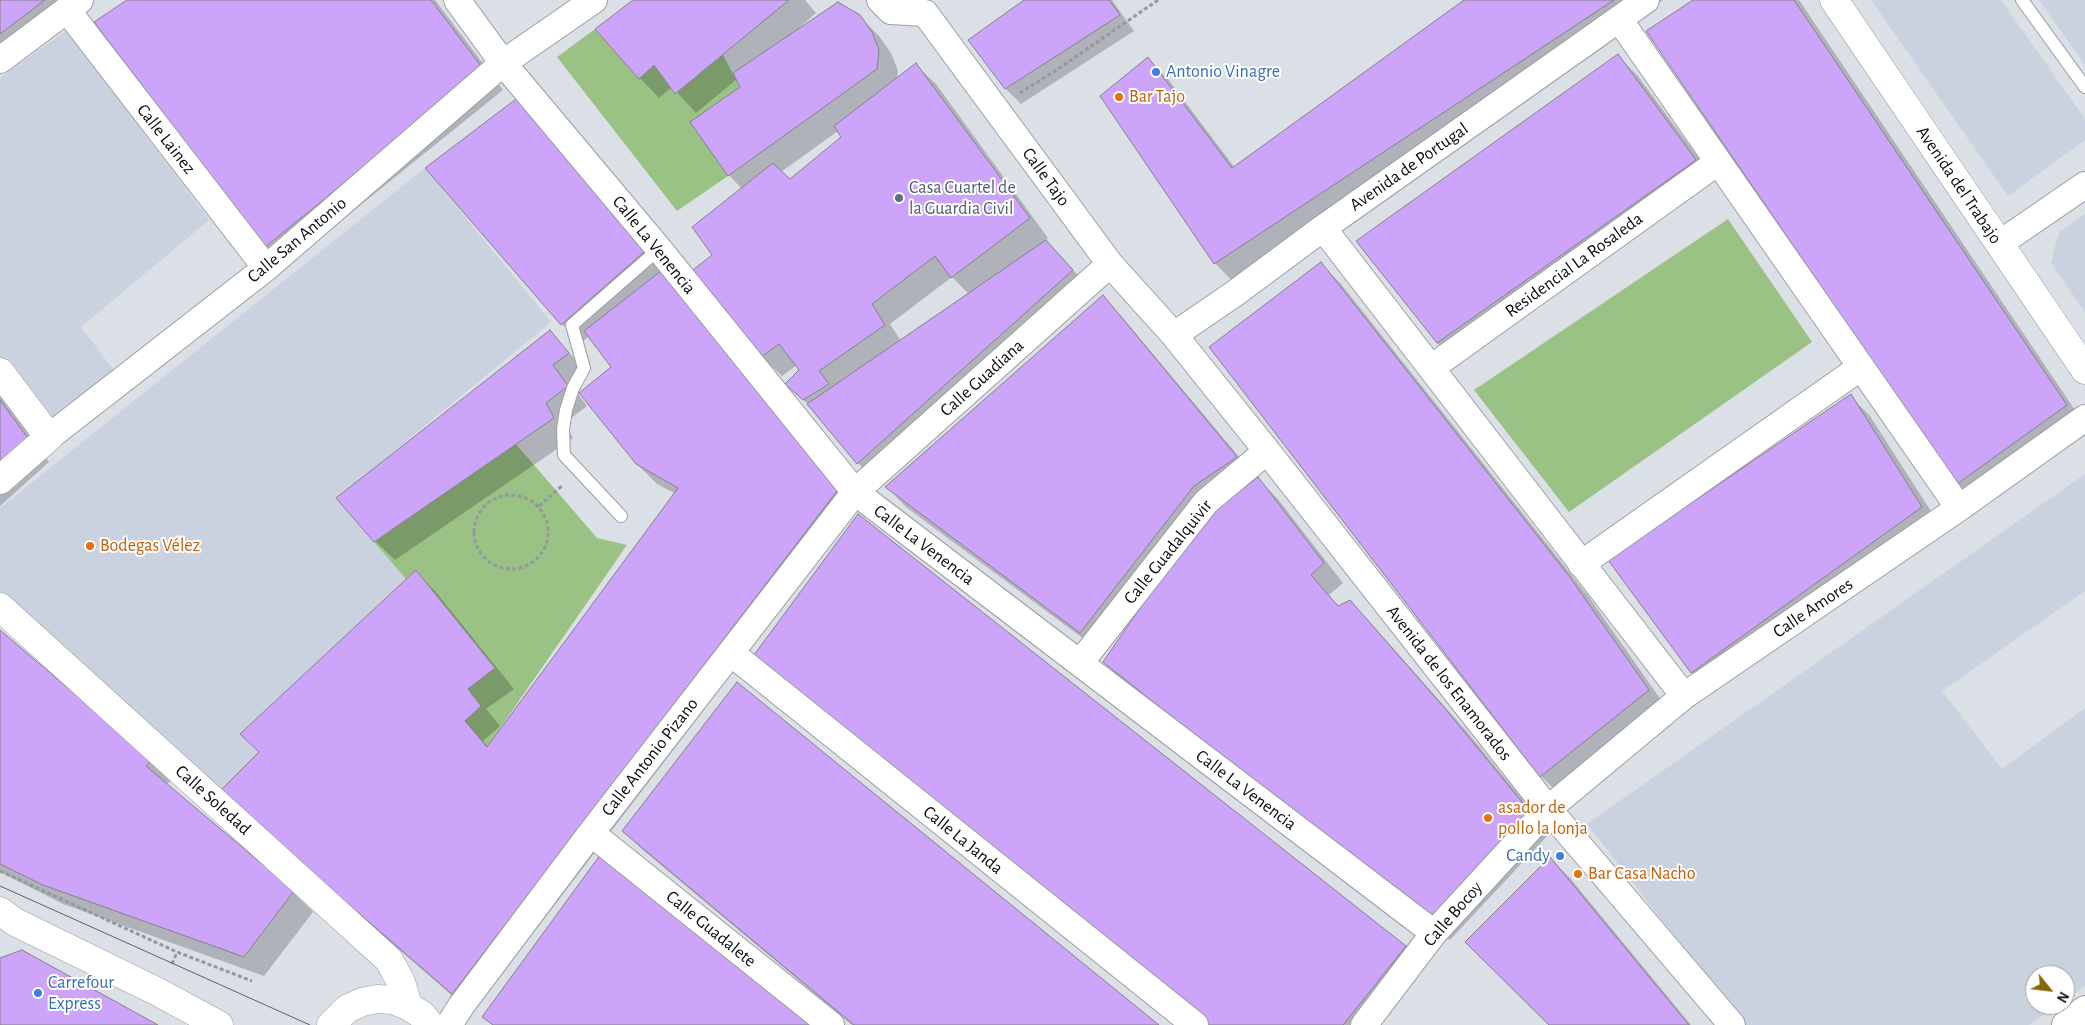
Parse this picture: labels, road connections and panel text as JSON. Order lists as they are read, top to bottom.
{
  "streets": {
    "street": [
      "Calle Lainez",
      "Avenida de Portugal",
      "Calle Tajo",
      "Avenida del Trabajo",
      "Calle San Antonio",
      "Calle La Venencia",
      "Residencial La Rosaleda",
      "Calle Guadiana",
      "Calle Guadalquivir",
      "Calle Amores",
      "Avenida de los Enamorados",
      "Calle Antonio Pizano",
      "Calle Soledad",
      "Calle La Janda",
      "Calle Bocoy",
      "Calle Guadalete"
    ]
  },
  "crossings": [
    ["Calle Lainez", "Calle San Antonio"],
    ["Avenida de Portugal", "Calle Tajo"],
    ["Avenida de Portugal", "Avenida de los Enamorados"],
    ["Calle Tajo", "Calle Guadiana"],
    ["Calle Tajo", "Avenida de los Enamorados"],
    ["Calle San Antonio", "Calle La Venencia"],
    ["Calle La Venencia", "Calle Guadiana"],
    ["Calle La Venencia", "Calle Guadalquivir"],
    ["Calle La Venencia", "Calle Antonio Pizano"],
    ["Calle La Venencia", "Calle Bocoy"],
    ["Calle Guadiana", "Calle Antonio Pizano"],
    ["Calle Guadalquivir", "Avenida de los Enamorados"],
    ["Calle Amores", "Avenida de los Enamorados"],
    ["Calle Amores", "Calle Bocoy"],
    ["Avenida de los Enamorados", "Calle Bocoy"],
    ["Calle Antonio Pizano", "Calle La Janda"],
    ["Calle Antonio Pizano", "Calle Guadalete"]
  ],
  "places": [
    "Antonio Vinagre",
    "Bar Tajo",
    "Casa Cuartel de la Guardia Civil",
    "Bodegas Vélez",
    "asador de pollo la lonja",
    "Candy",
    "Bar Casa Nacho",
    "Carrefour Express"
  ],
  "north": "bottom right"
}
